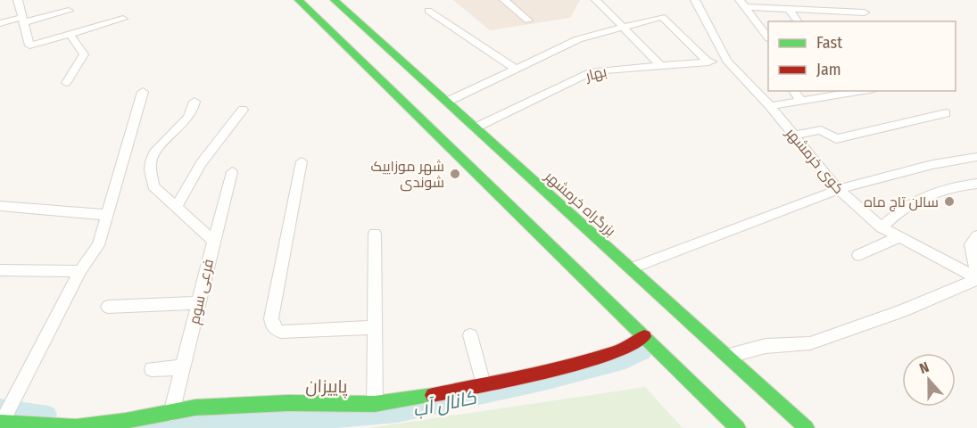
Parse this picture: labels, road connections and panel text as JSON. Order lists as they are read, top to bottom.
{
  "streets": {
    "main road": ["بزرگراه خرمشهر", "پاییزان"],
    "street": ["بهار", "کوی خرمشهر", "فرعی سوم"]
  },
  "crossings": [
    ["بهار", "کوی خرمشهر"],
    ["بهار", "بزرگراه خرمشهر"],
    ["کوی خرمشهر", "بزرگراه خرمشهر"],
    ["فرعی سوم", "پاییزان"]
  ],
  "water": ["کانال آب"],
  "places": ["شهر موزاییک شوندی", "سالن تاج ماه"],
  "legend": ["Fast", "Jam"],
  "north": "top"
}
